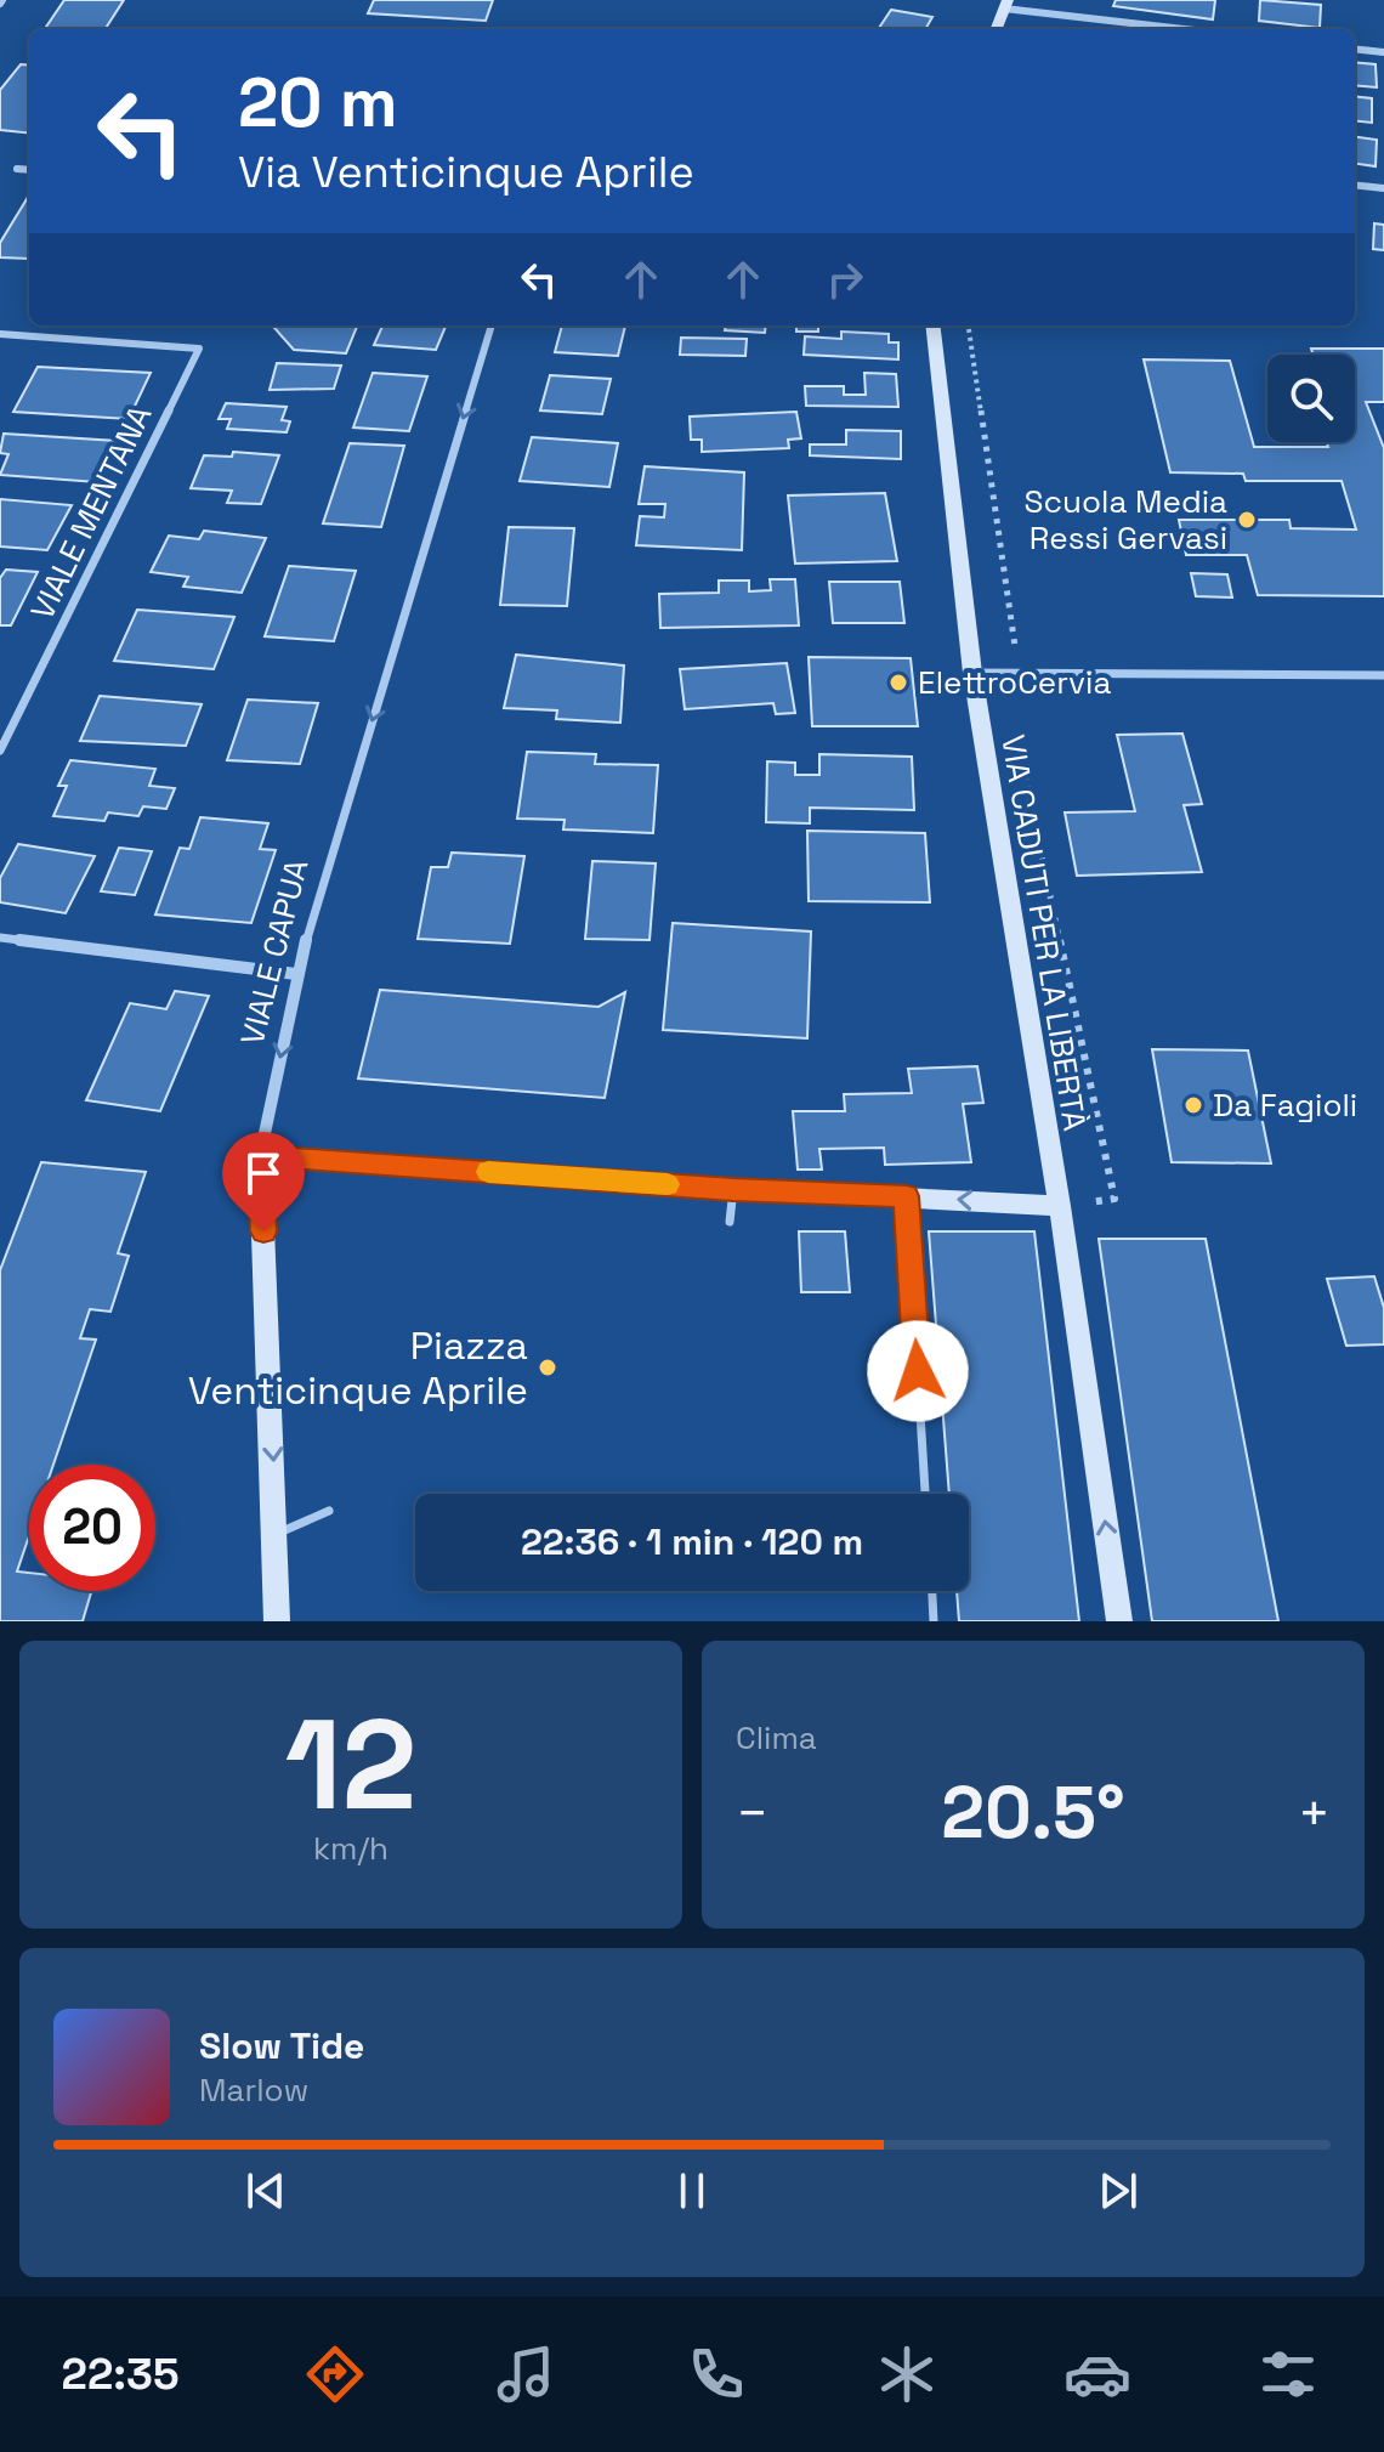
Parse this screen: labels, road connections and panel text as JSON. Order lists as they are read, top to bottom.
{
  "streets": {
    "street": ["VIALE MENTANA", "VIA CADUTI PER LA LIBERTÀ", "VIALE CAPUA"]
  },
  "one_way": ["VIALE CAPUA"],
  "places": [
    "Scuola Media Ressi Gervasi",
    "ElettroCervia",
    "Da Fagioli",
    "Piazza Venticinque Aprile"
  ],
  "page": {
    "turn": ["20 m", "Via Venticinque Aprile"],
    "limit": "20",
    "trip": "22:36 · 1 min · 120 m",
    "tile": [
      ["12", "km/h"],
      "Clima"
    ],
    "heat": ["−", "20.5°", "+"],
    "song": ["Slow Tide", "Marlow"],
    "tabs": "22:35"
  }
}
